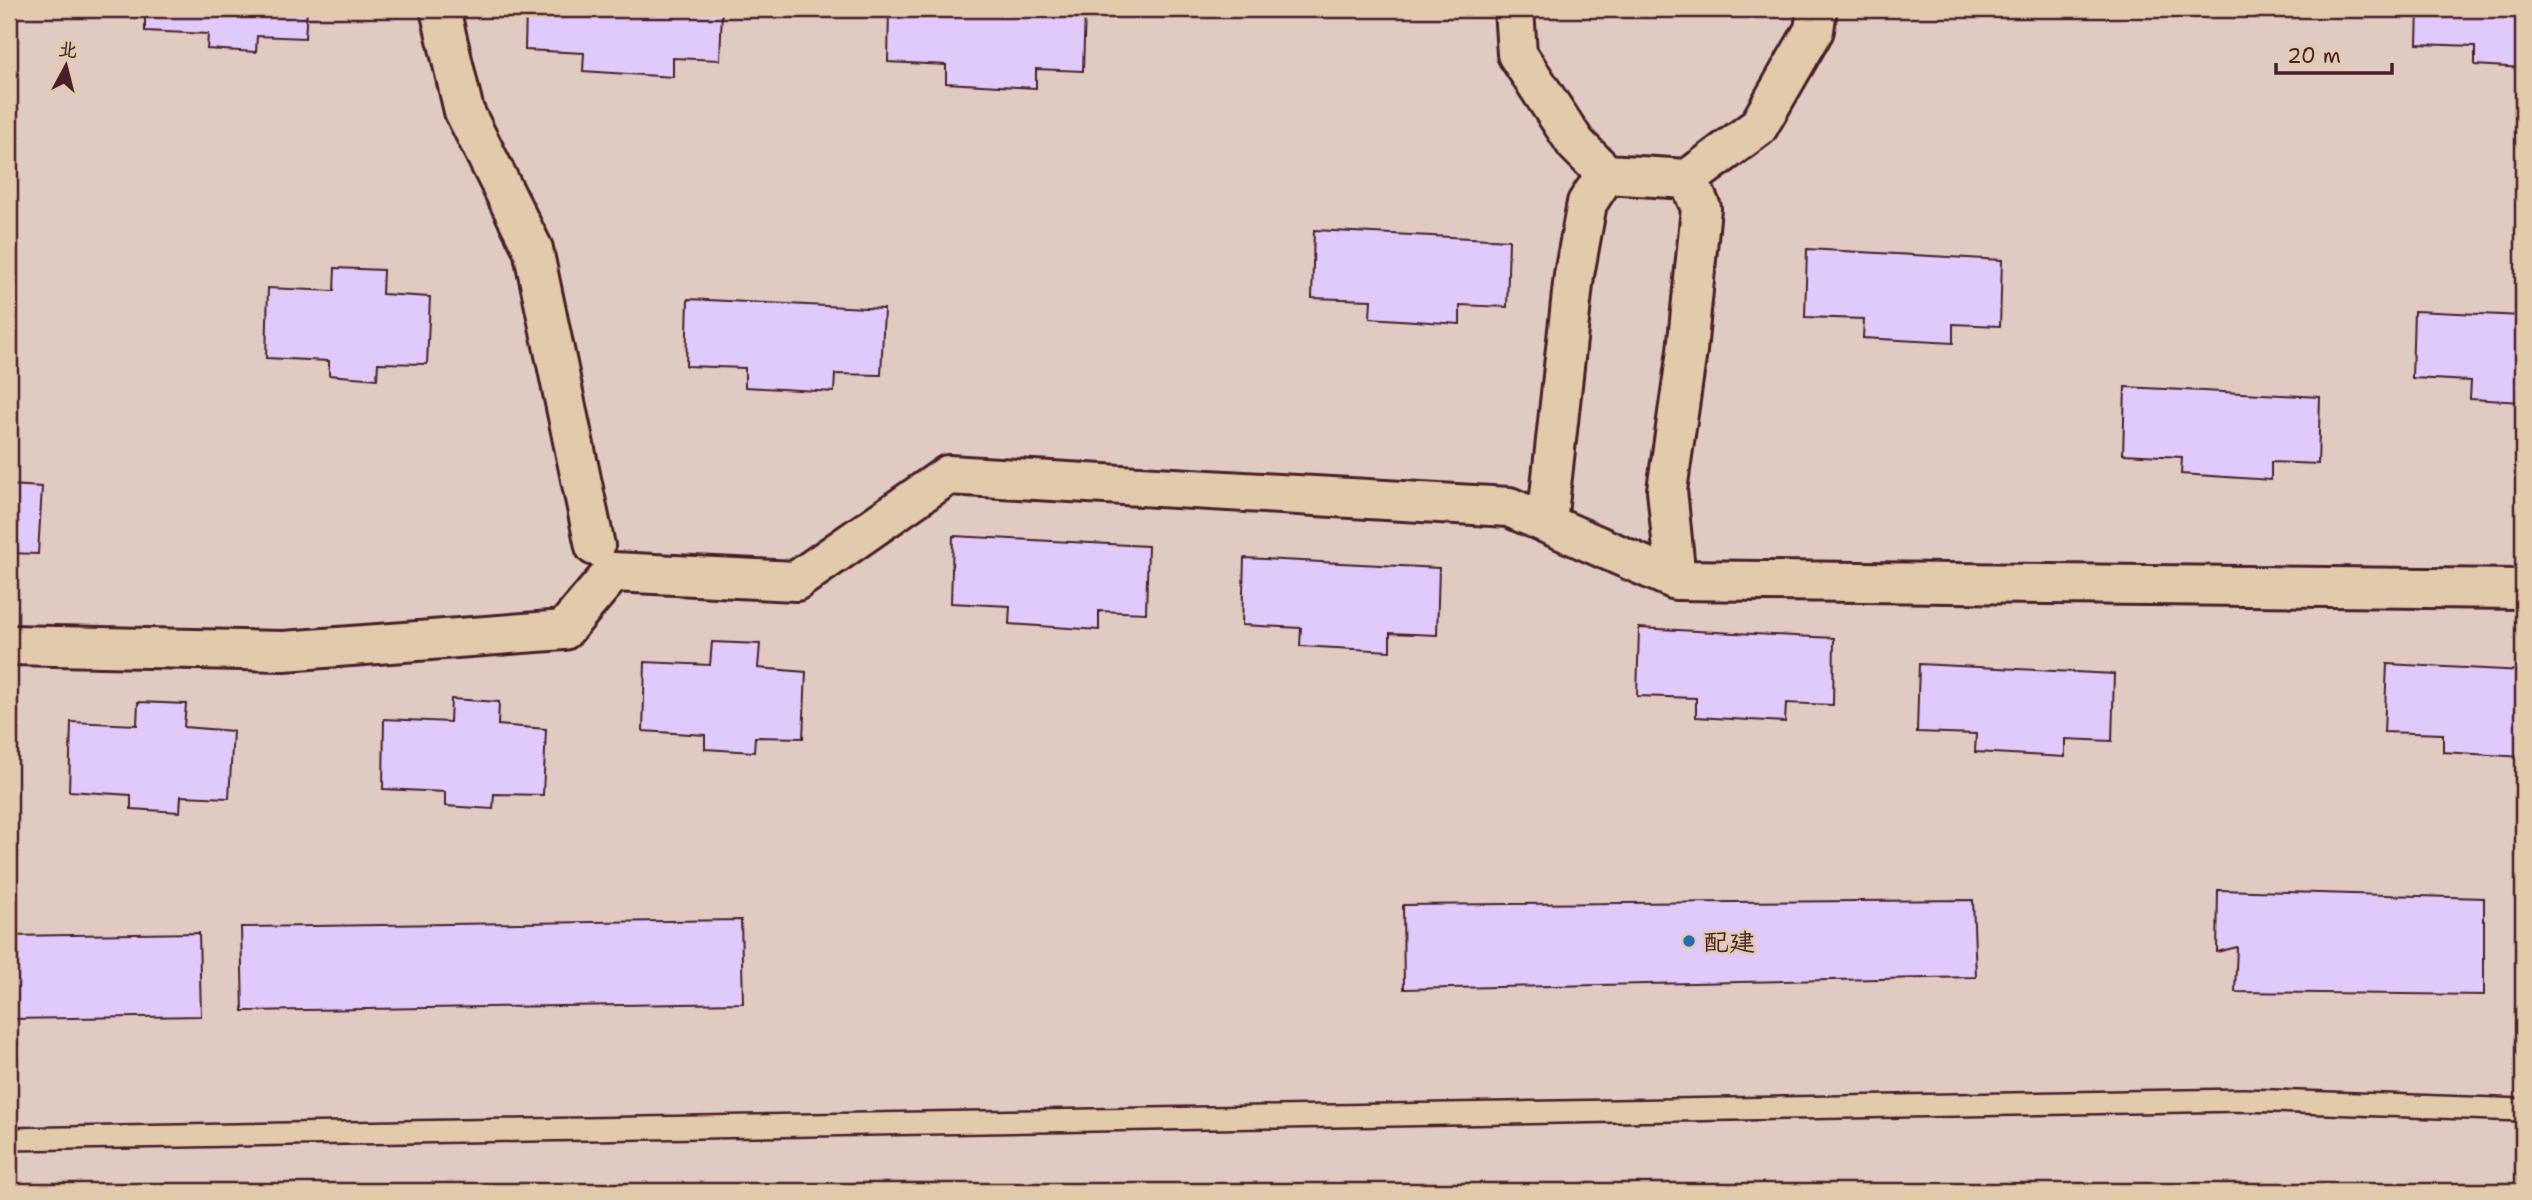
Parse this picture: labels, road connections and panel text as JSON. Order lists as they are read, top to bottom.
{
  "places": ["配建"],
  "scale_bar": "20 m",
  "north": "top"
}
